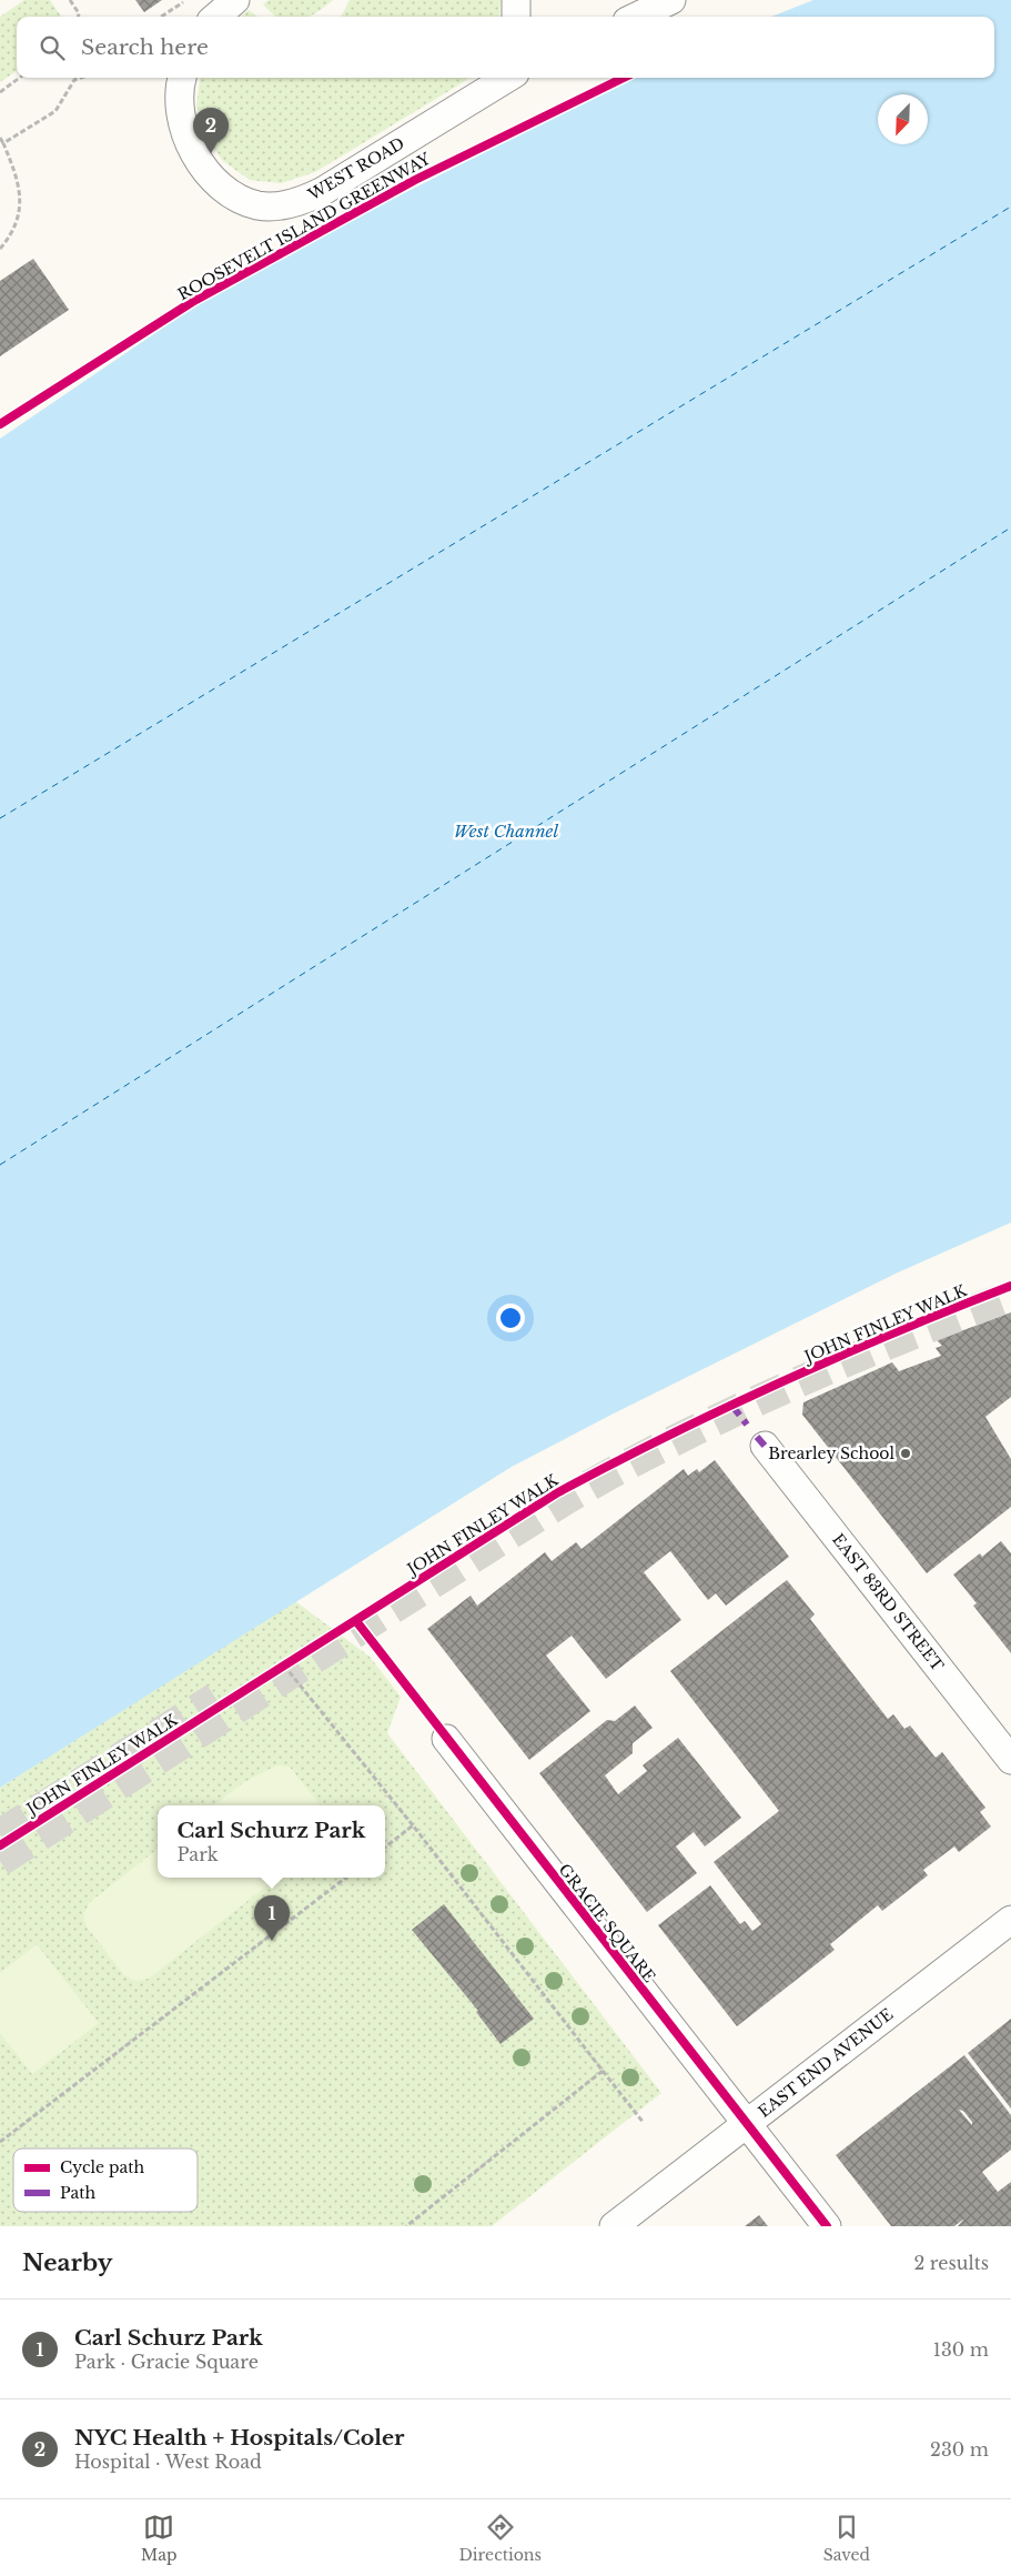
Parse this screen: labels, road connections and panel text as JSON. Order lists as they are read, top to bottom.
{
  "streets": {
    "street": [
      "WEST ROAD",
      "EAST 83RD STREET",
      "GRACIE SQUARE",
      "EAST END AVENUE"
    ],
    "cycle path": ["ROOSEVELT ISLAND GREENWAY", "JOHN FINLEY WALK"]
  },
  "crossings": [
    ["GRACIE SQUARE", "EAST END AVENUE"]
  ],
  "water": ["West Channel"],
  "places": ["Brearley School"],
  "legend": ["Cycle path", "Path"],
  "north": "bottom left",
  "page": {
    "search": "Search here",
    "pins": ["2", "1"],
    "popup": ["Carl Schurz Park", "Park"],
    "heading": ["Nearby", "2 results"],
    "list": [
      {
        "mark": "1",
        "name": "Carl Schurz Park",
        "note": "Park · Gracie Square",
        "value": "130 m"
      },
      {
        "mark": "2",
        "name": "NYC Health + Hospitals/Coler",
        "note": "Hospital · West Road",
        "value": "230 m"
      }
    ],
    "nav": ["Map", "Directions", "Saved"]
  }
}
